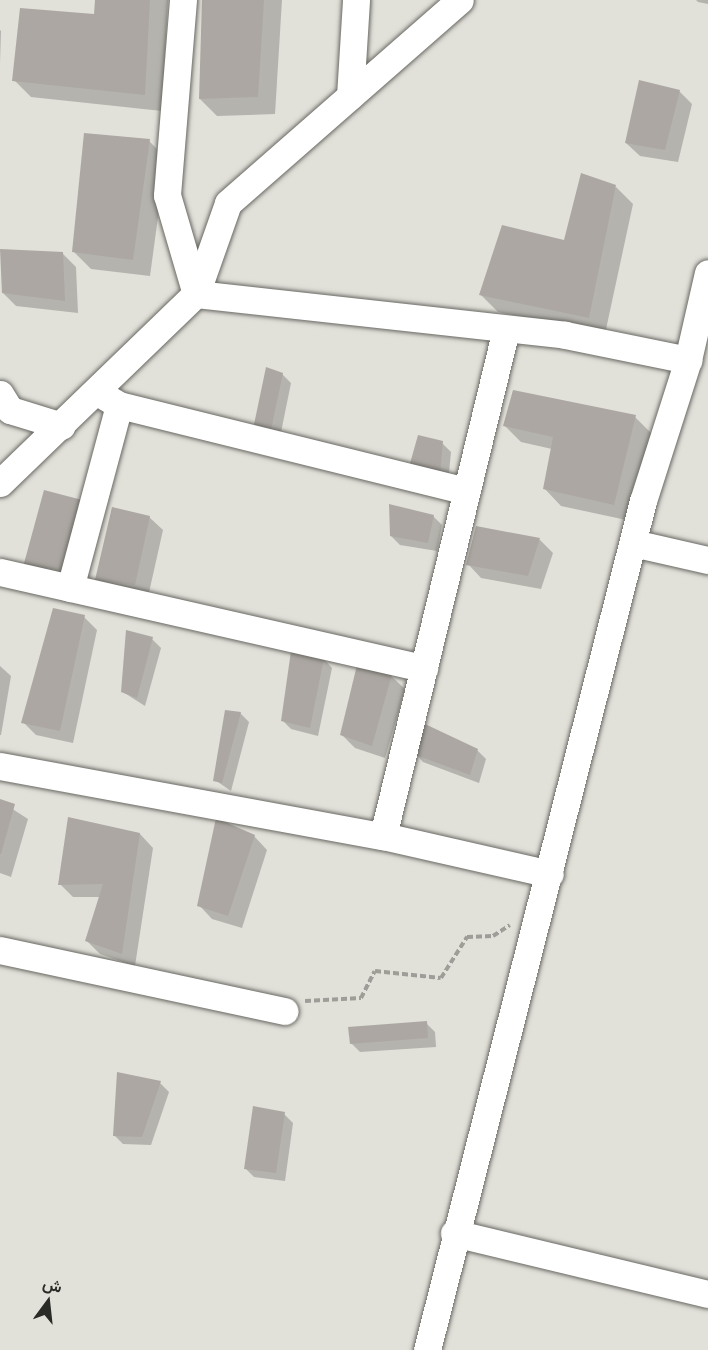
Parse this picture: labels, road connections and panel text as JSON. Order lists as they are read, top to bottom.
{
  "north": "top"
}
